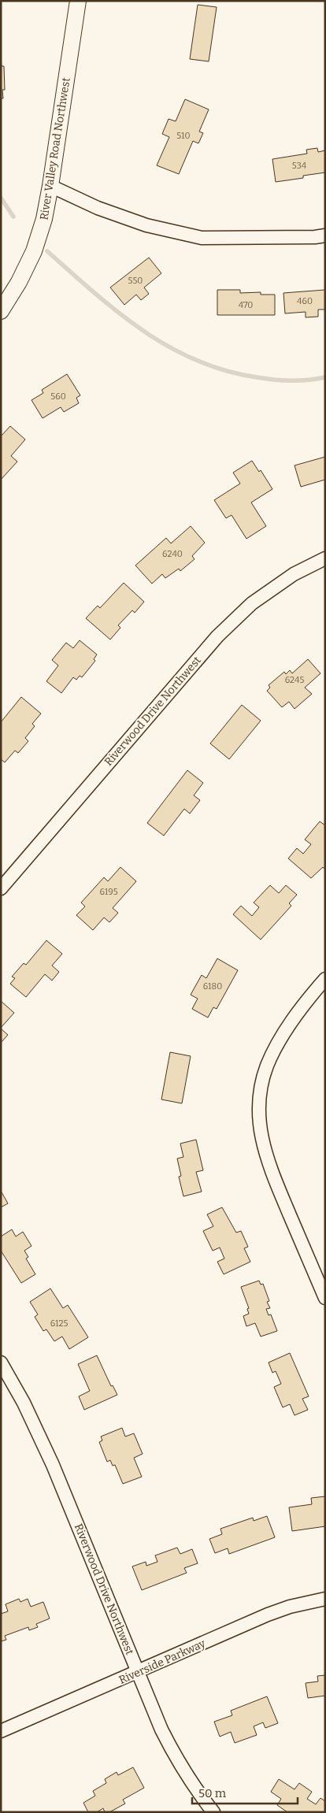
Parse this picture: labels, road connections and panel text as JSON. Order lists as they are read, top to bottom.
{
  "streets": {
    "street": ["River Valley Road Northwest", "Riverwood Drive Northwest", "Riverside Parkway"]
  },
  "crossings": [
    ["Riverwood Drive Northwest", "Riverside Parkway"]
  ],
  "house_numbers": [
    "510",
    "534",
    "550",
    "460",
    "470",
    "560",
    "6240",
    "6245",
    "6195",
    "6180",
    "6125"
  ],
  "scale_bar": "50 m"
}
